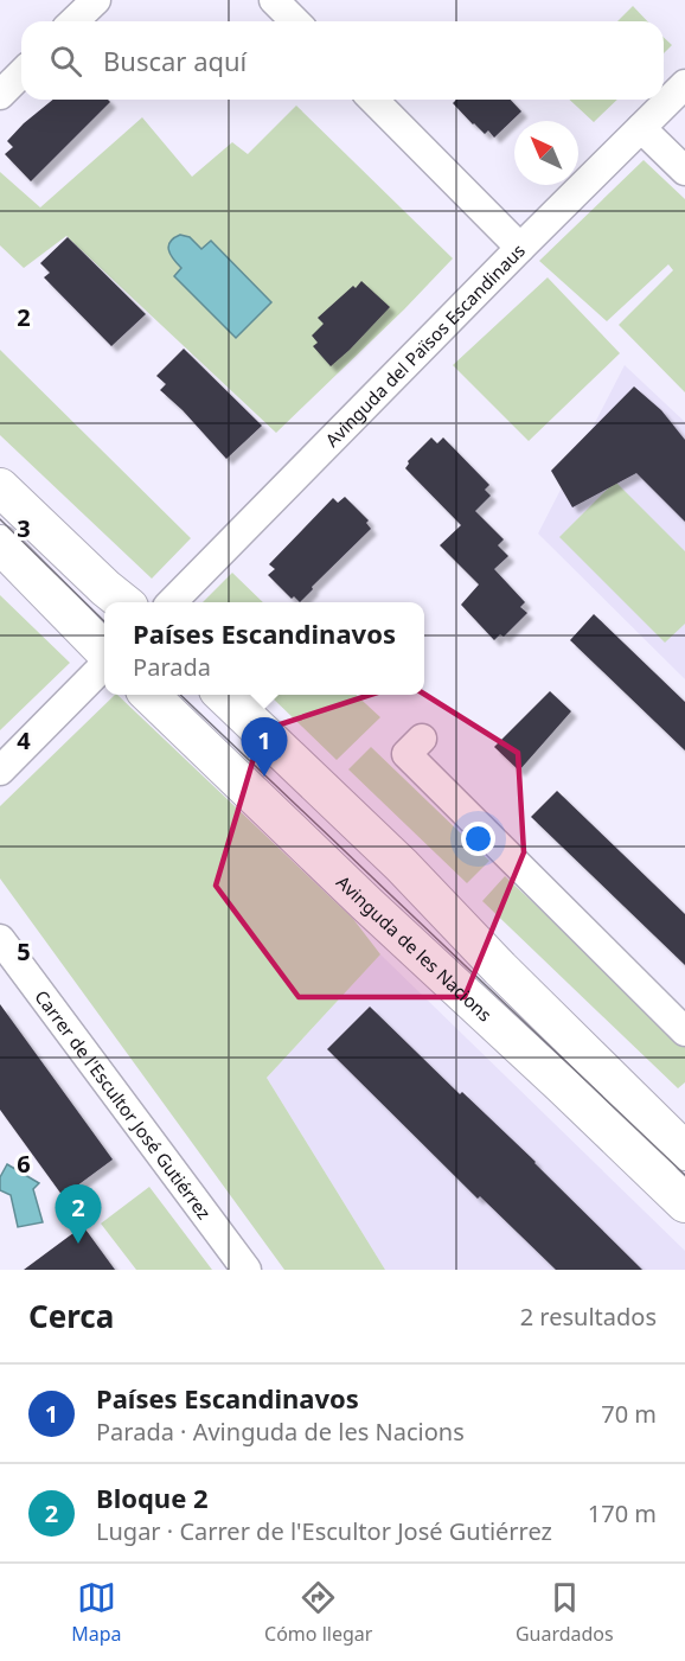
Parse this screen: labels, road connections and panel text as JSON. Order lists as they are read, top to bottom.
{
  "streets": {
    "main road": ["Avinguda de les Nacions"],
    "street": ["Avinguda del Països Escandinaus", "Carrer de l'Escultor José Gutiérrez"]
  },
  "north": "top left",
  "page": {
    "search": "Buscar aquí",
    "popup": ["Países Escandinavos", "Parada"],
    "pins": ["1", "2"],
    "heading": ["Cerca", "2 resultados"],
    "list": [
      {
        "mark": "1",
        "name": "Países Escandinavos",
        "note": "Parada · Avinguda de les Nacions",
        "value": "70 m"
      },
      {
        "mark": "2",
        "name": "Bloque 2",
        "note": "Lugar · Carrer de l'Escultor José Gutiérrez",
        "value": "170 m"
      }
    ],
    "nav": ["Mapa", "Cómo llegar", "Guardados"]
  },
  "grid": {
    "rows": [
      "2",
      "3",
      "4",
      "5",
      "6"
    ]
  }
}
